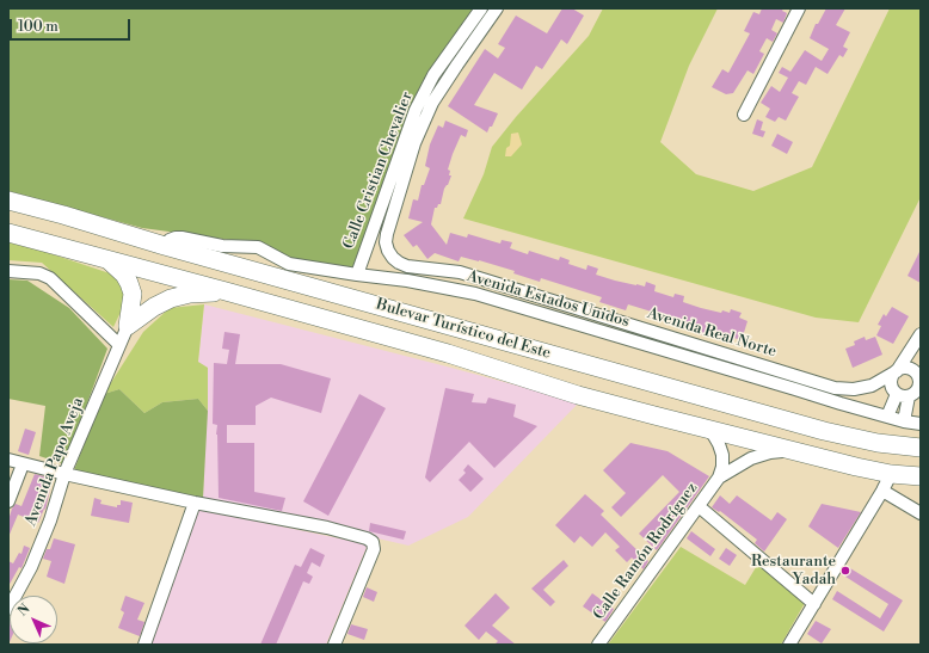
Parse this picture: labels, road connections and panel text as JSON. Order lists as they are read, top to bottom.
{
  "streets": {
    "highway": ["Bulevar Turístico del Este"],
    "street": [
      "Calle Cristian Chevalier",
      "Avenida Estados Unidos",
      "Avenida Real Norte",
      "Avenida Papo Aveja",
      "Calle Ramón Rodríguez"
    ]
  },
  "crossings": [
    ["Calle Cristian Chevalier", "Avenida Estados Unidos"],
    ["Avenida Estados Unidos", "Bulevar Turístico del Este"]
  ],
  "places": ["Restaurante Yadah"],
  "scale_bar": "100 m",
  "north": "top left"
}
